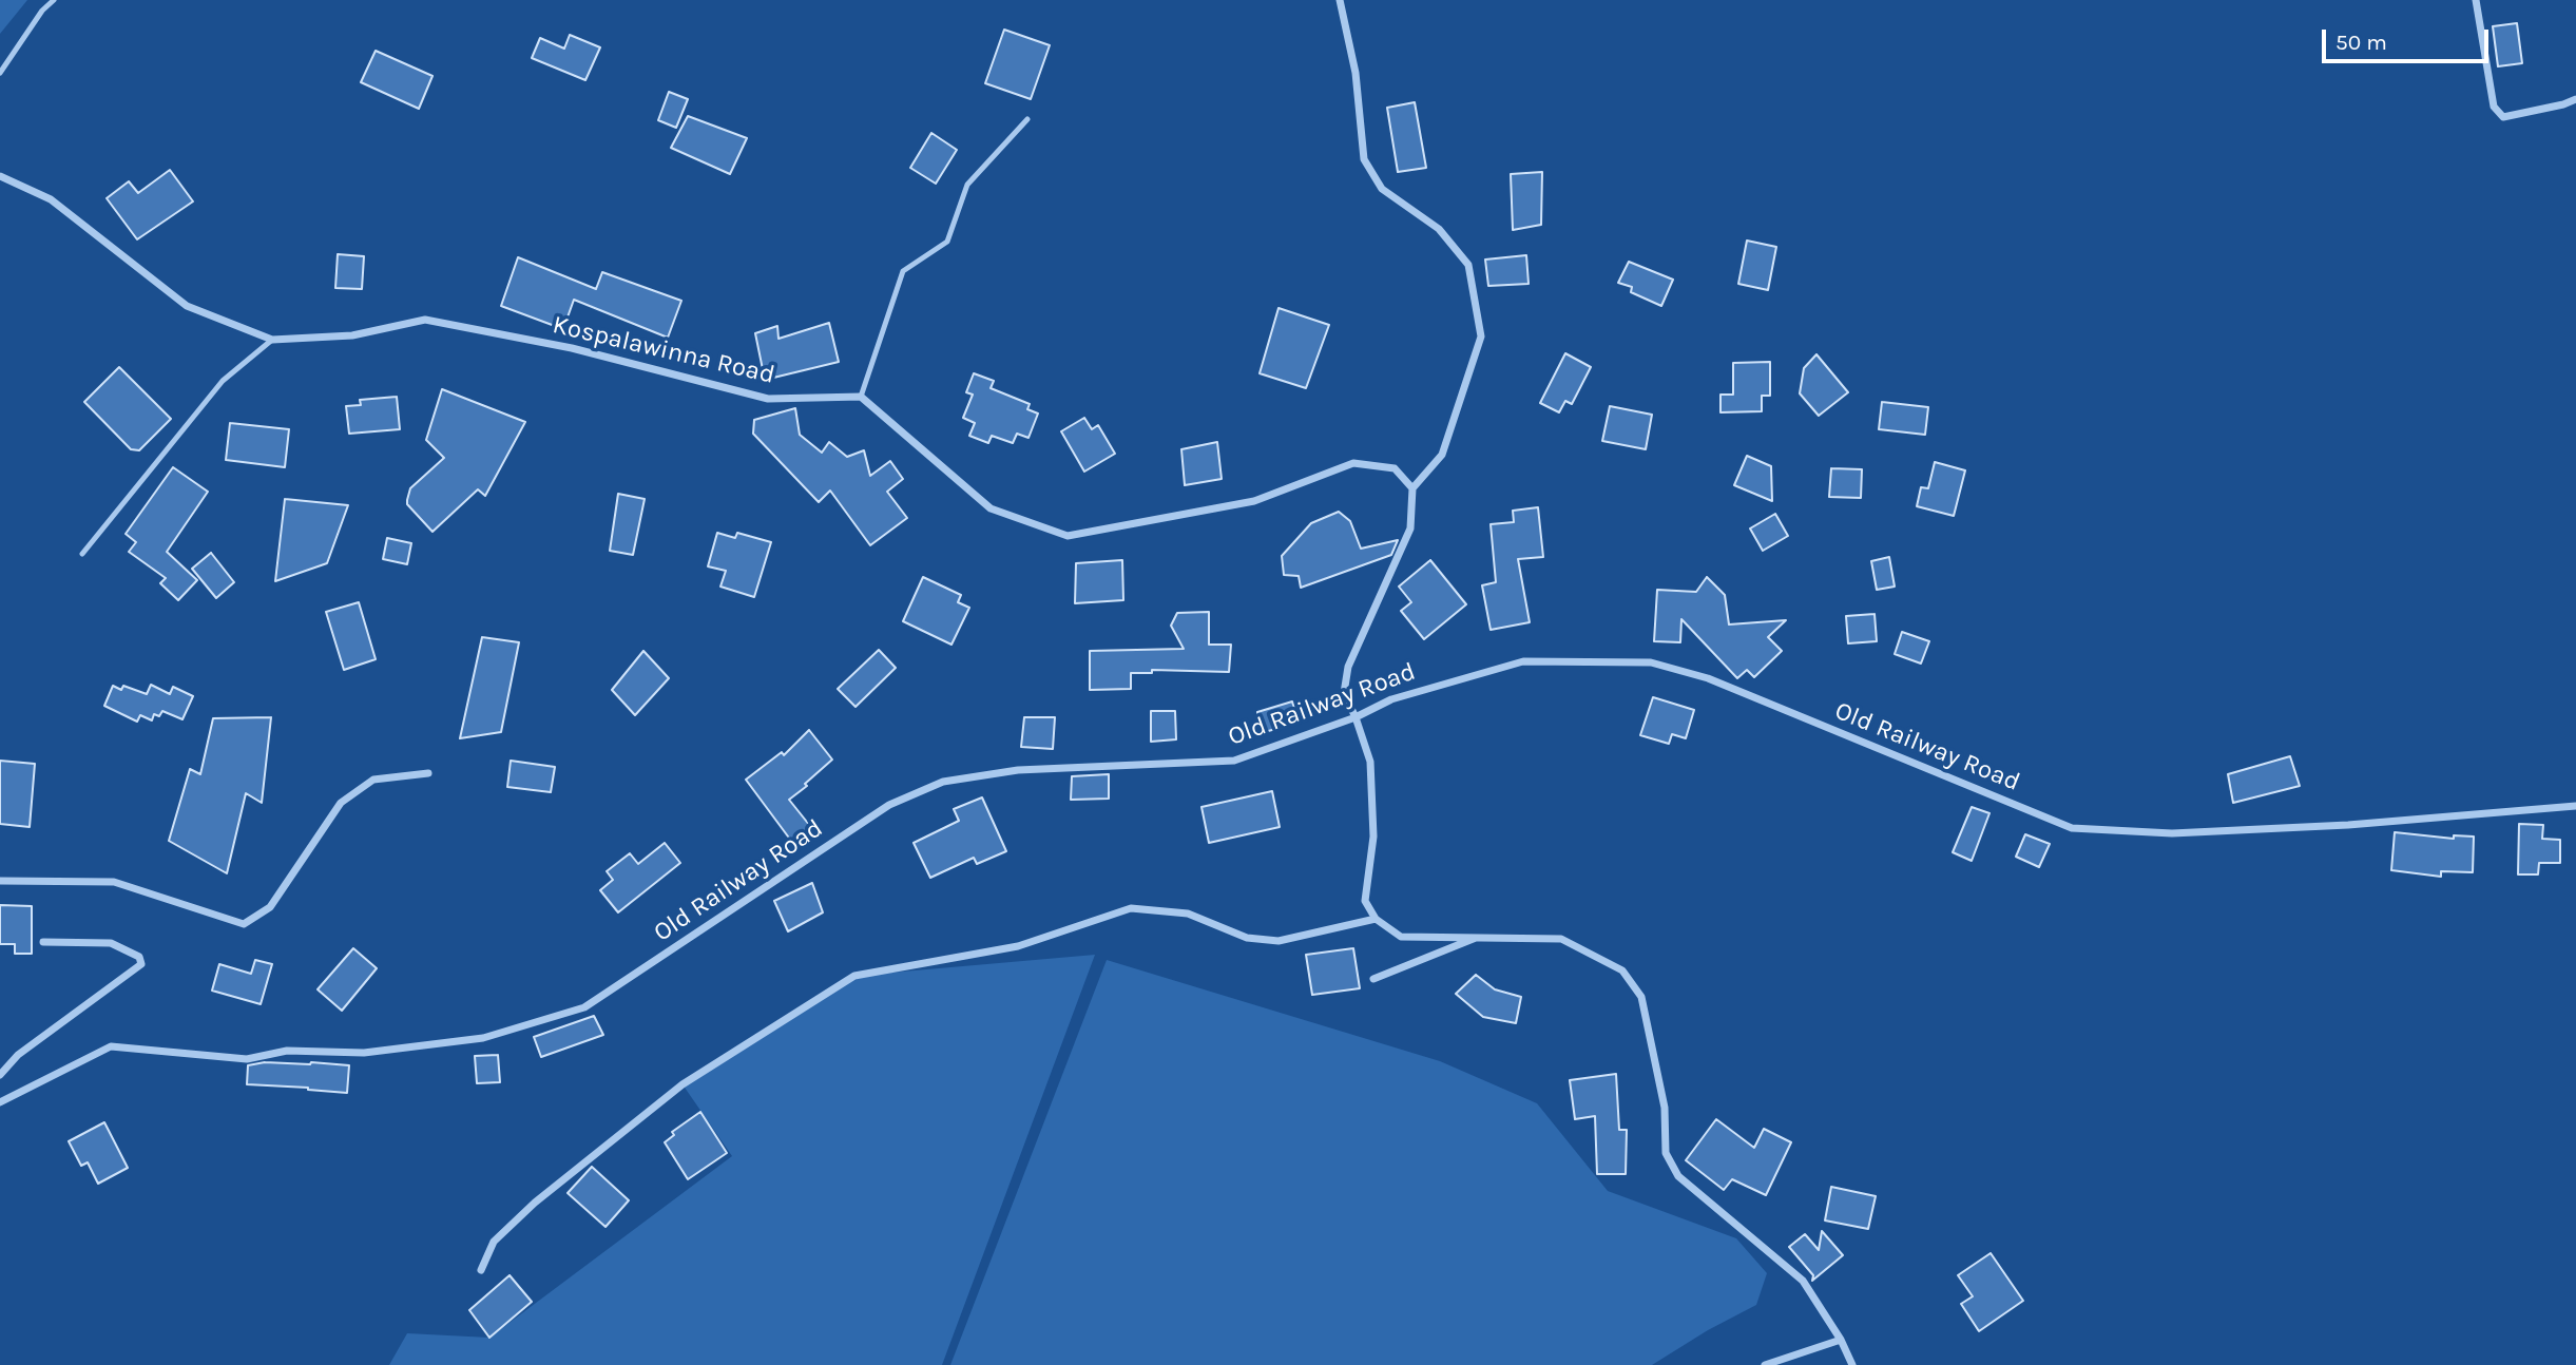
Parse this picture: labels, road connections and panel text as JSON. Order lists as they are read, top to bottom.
{
  "streets": {
    "street": ["Kospalawinna Road", "Old Railway Road"]
  },
  "scale_bar": "50 m"
}
